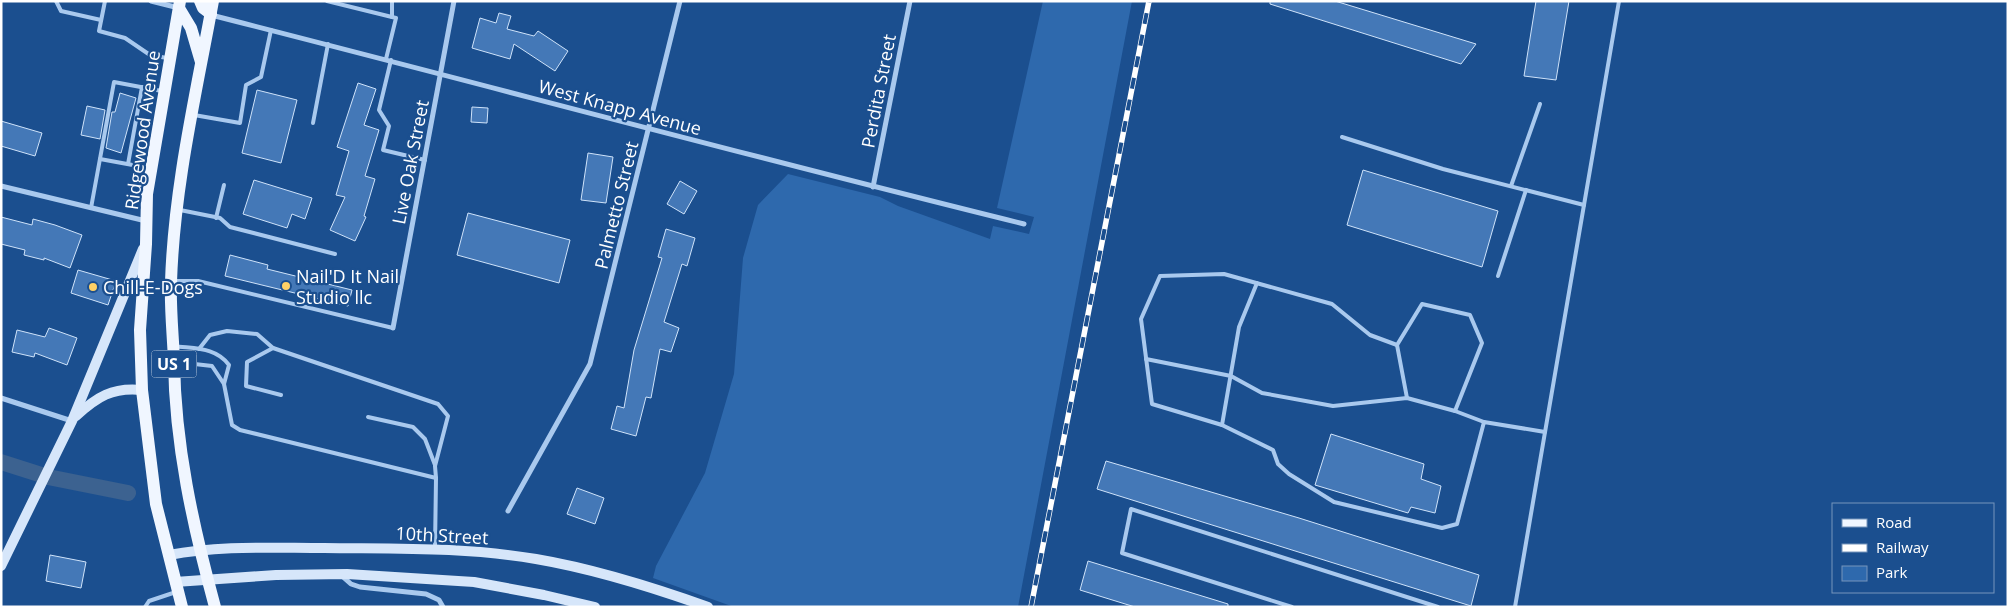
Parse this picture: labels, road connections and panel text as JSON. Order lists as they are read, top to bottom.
{
  "streets": {
    "main road": ["Ridgewood Avenue", "US 1"],
    "street": [
      "Perdita Street",
      "West Knapp Avenue",
      "Live Oak Street",
      "Palmetto Street",
      "10th Street"
    ]
  },
  "crossings": [
    ["Perdita Street", "West Knapp Avenue"],
    ["West Knapp Avenue", "Live Oak Street"],
    ["West Knapp Avenue", "Palmetto Street"],
    ["West Knapp Avenue", "US 1"],
    ["Ridgewood Avenue", "US 1"],
    ["Ridgewood Avenue", "10th Street"],
    ["US 1", "10th Street"]
  ],
  "places": ["Nail'D It Nail Studio llc", "Chill-E-Dogs"],
  "legend": ["Road", "Railway", "Park"]
}
